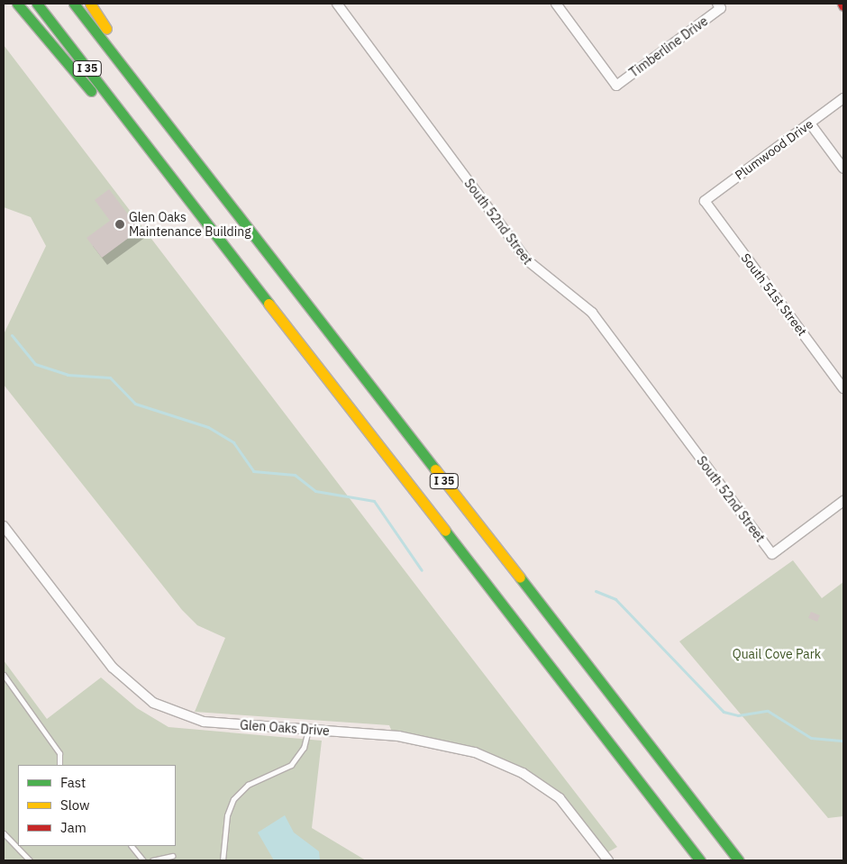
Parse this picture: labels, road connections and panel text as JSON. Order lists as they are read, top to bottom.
{
  "streets": {
    "highway": ["I 35"],
    "street": [
      "Timberline Drive",
      "Plumwood Drive",
      "South 52nd Street",
      "South 51st Street",
      "Glen Oaks Drive"
    ]
  },
  "crossings": [
    ["Plumwood Drive", "South 51st Street"]
  ],
  "parks": ["Quail Cove Park"],
  "places": ["Glen Oaks Maintenance Building"],
  "legend": ["Fast", "Slow", "Jam"]
}
